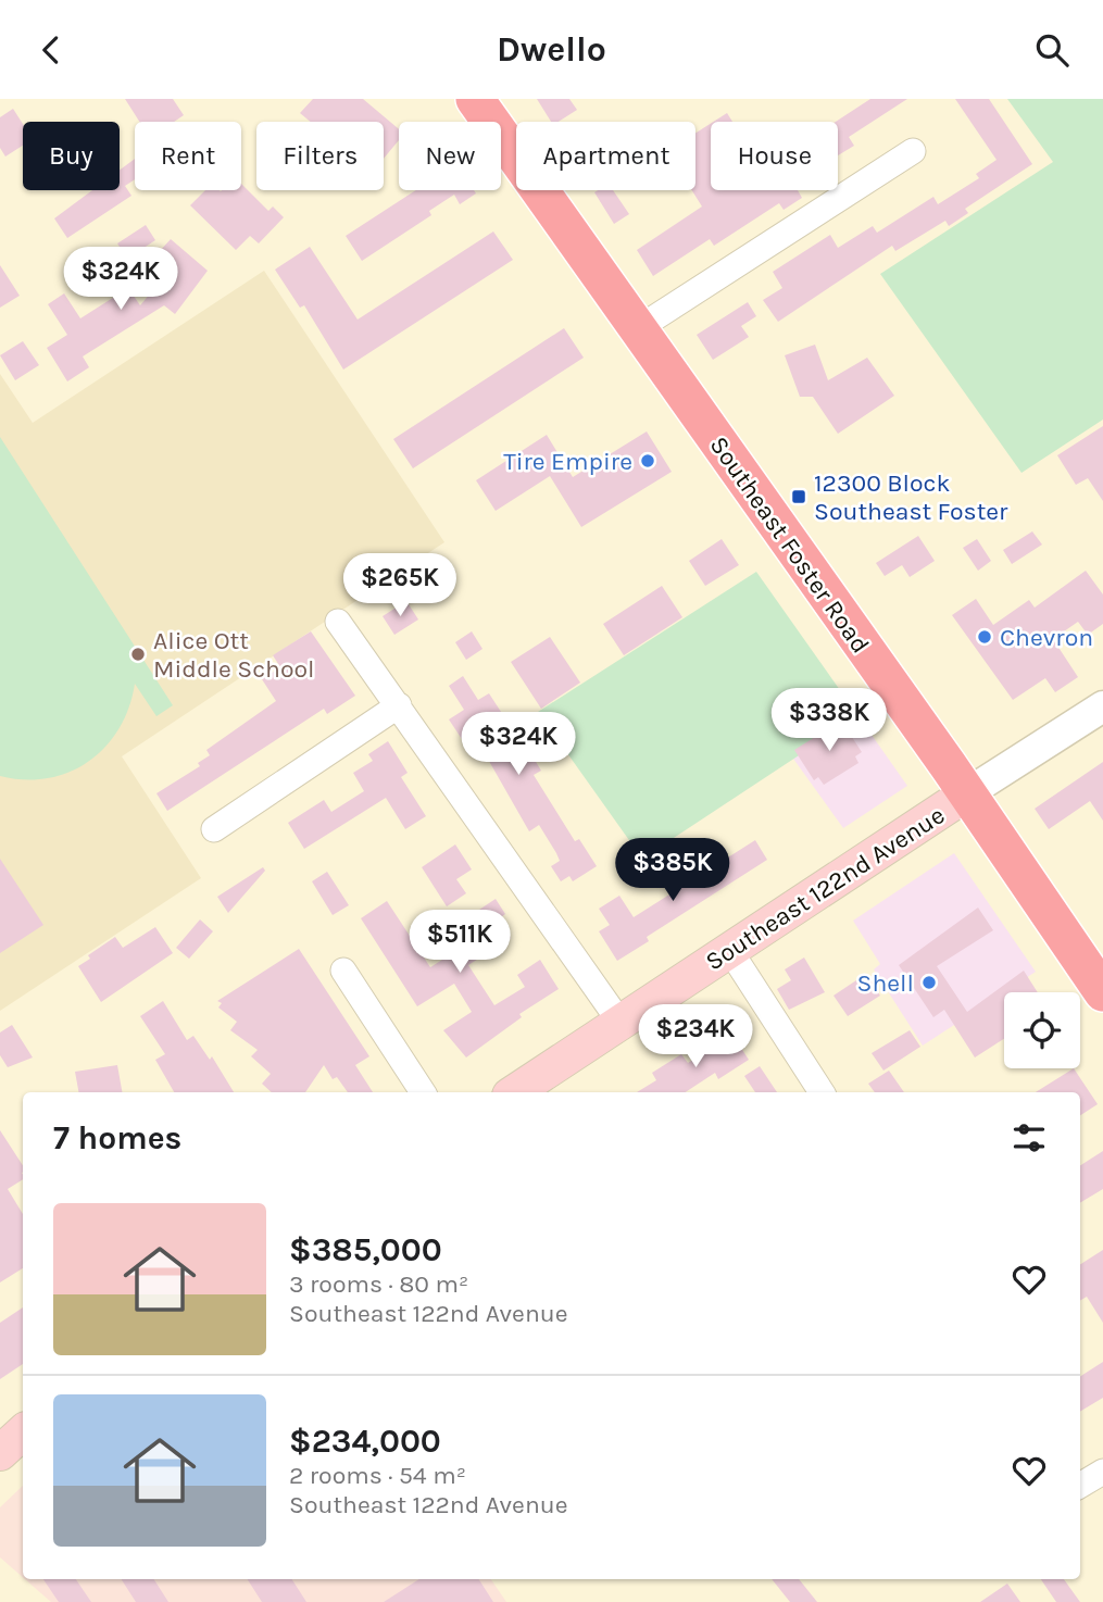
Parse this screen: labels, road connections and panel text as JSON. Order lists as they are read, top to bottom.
{
  "streets": {
    "main road": ["Southeast Foster Road", "Southeast 122nd Avenue"]
  },
  "crossings": [
    ["Southeast Foster Road", "Southeast 122nd Avenue"]
  ],
  "places": {
    "other": [
      "Tire Empire",
      "Chevron",
      "Alice Ott Middle School",
      "Shell"
    ],
    "transit": ["12300 Block Southeast Foster"]
  },
  "page": {
    "header": "Dwello",
    "chip": [
      "Buy",
      "Rent",
      "Filters",
      "New",
      "Apartment",
      "House"
    ],
    "price": [
      "$324K",
      "$265K",
      "$338K",
      "$324K",
      "$385K",
      "$511K",
      "$234K"
    ],
    "heading": "7 homes",
    "list": [
      {
        "name": "$385,000",
        "note": "3 rooms · 80 m² · Southeast 122nd Avenue"
      },
      {
        "name": "$234,000",
        "note": "2 rooms · 54 m² · Southeast 122nd Avenue"
      }
    ]
  }
}
